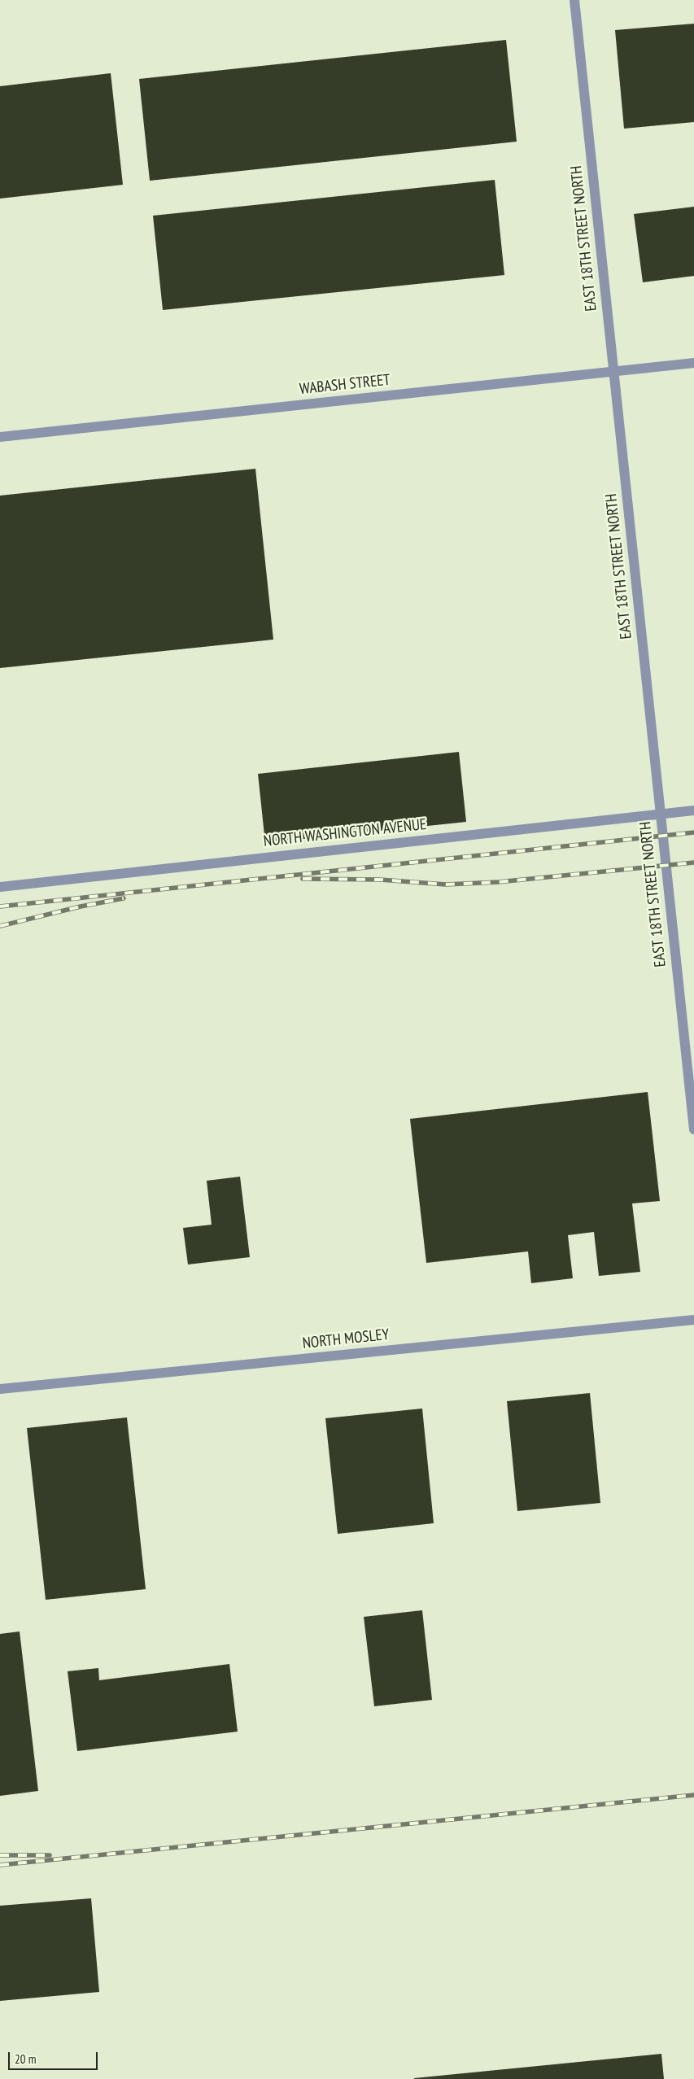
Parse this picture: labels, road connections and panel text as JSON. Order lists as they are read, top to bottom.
{
  "streets": {
    "street": [
      "EAST 18TH STREET NORTH",
      "WABASH STREET",
      "NORTH WASHINGTON AVENUE",
      "NORTH MOSLEY"
    ]
  },
  "crossings": [
    ["EAST 18TH STREET NORTH", "WABASH STREET"],
    ["EAST 18TH STREET NORTH", "NORTH WASHINGTON AVENUE"]
  ],
  "scale_bar": "20 m"
}
